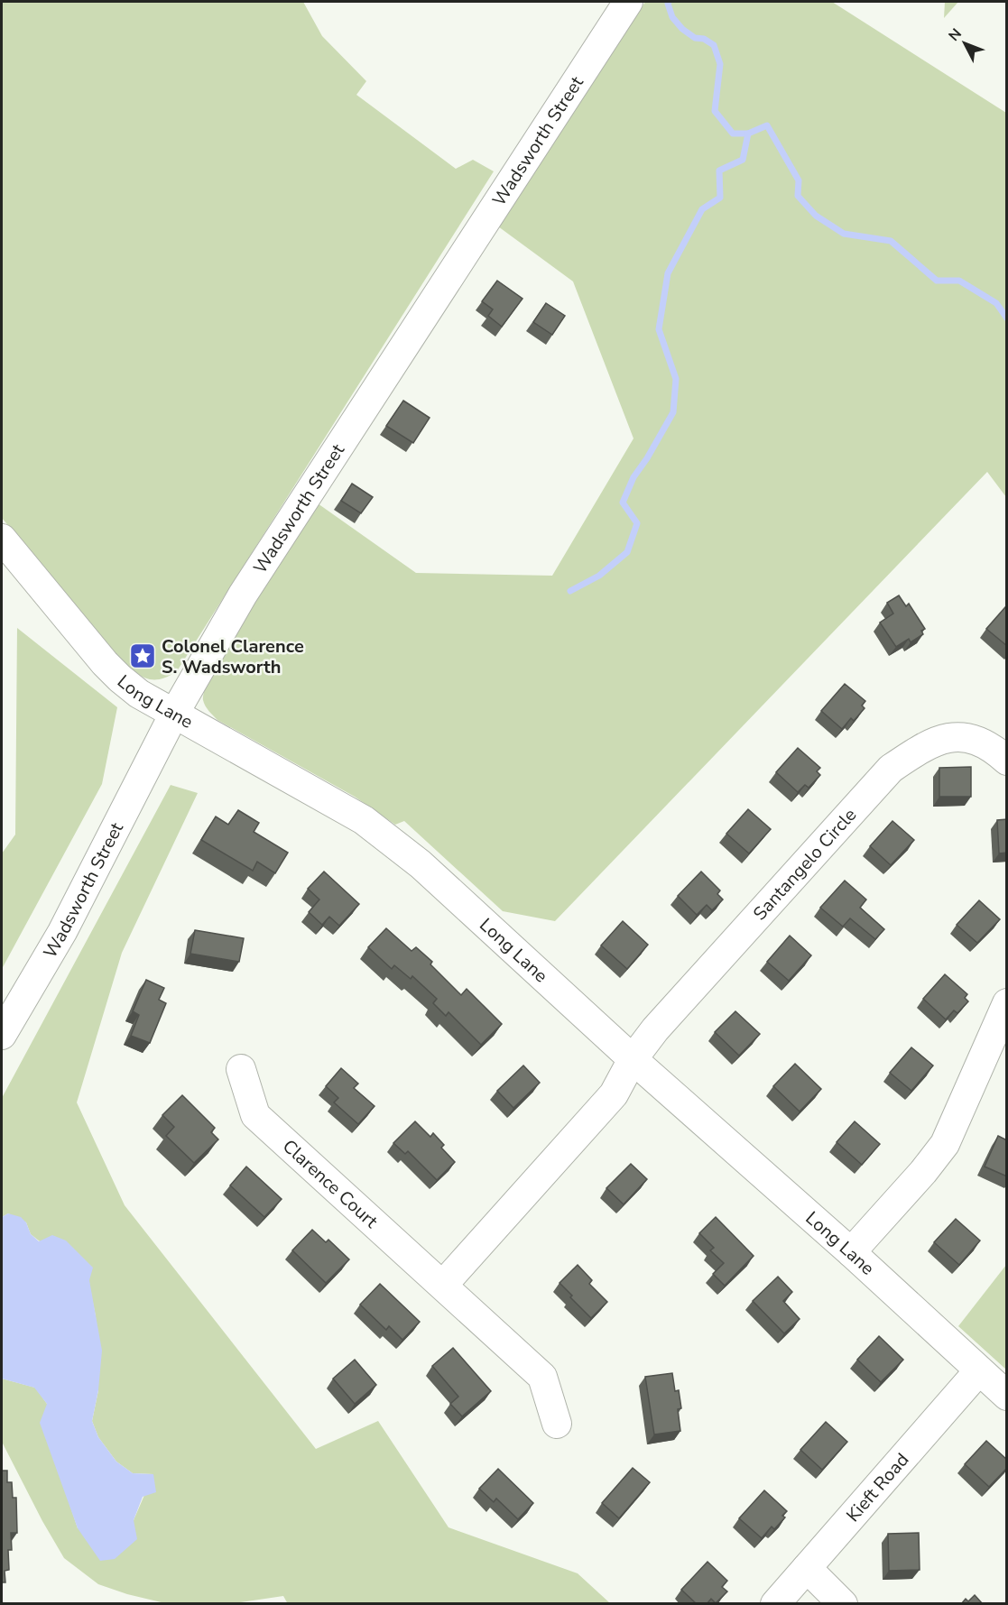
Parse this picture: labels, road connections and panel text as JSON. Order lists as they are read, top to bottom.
{
  "streets": {
    "street": [
      "Wadsworth Street",
      "Long Lane",
      "Santangelo Circle",
      "Clarence Court",
      "Kieft Road"
    ]
  },
  "crossings": [
    ["Wadsworth Street", "Long Lane"],
    ["Long Lane", "Santangelo Circle"],
    ["Long Lane", "Kieft Road"]
  ],
  "places": {
    "place": ["Colonel Clarence S. Wadsworth"]
  },
  "north": "top left"
}
